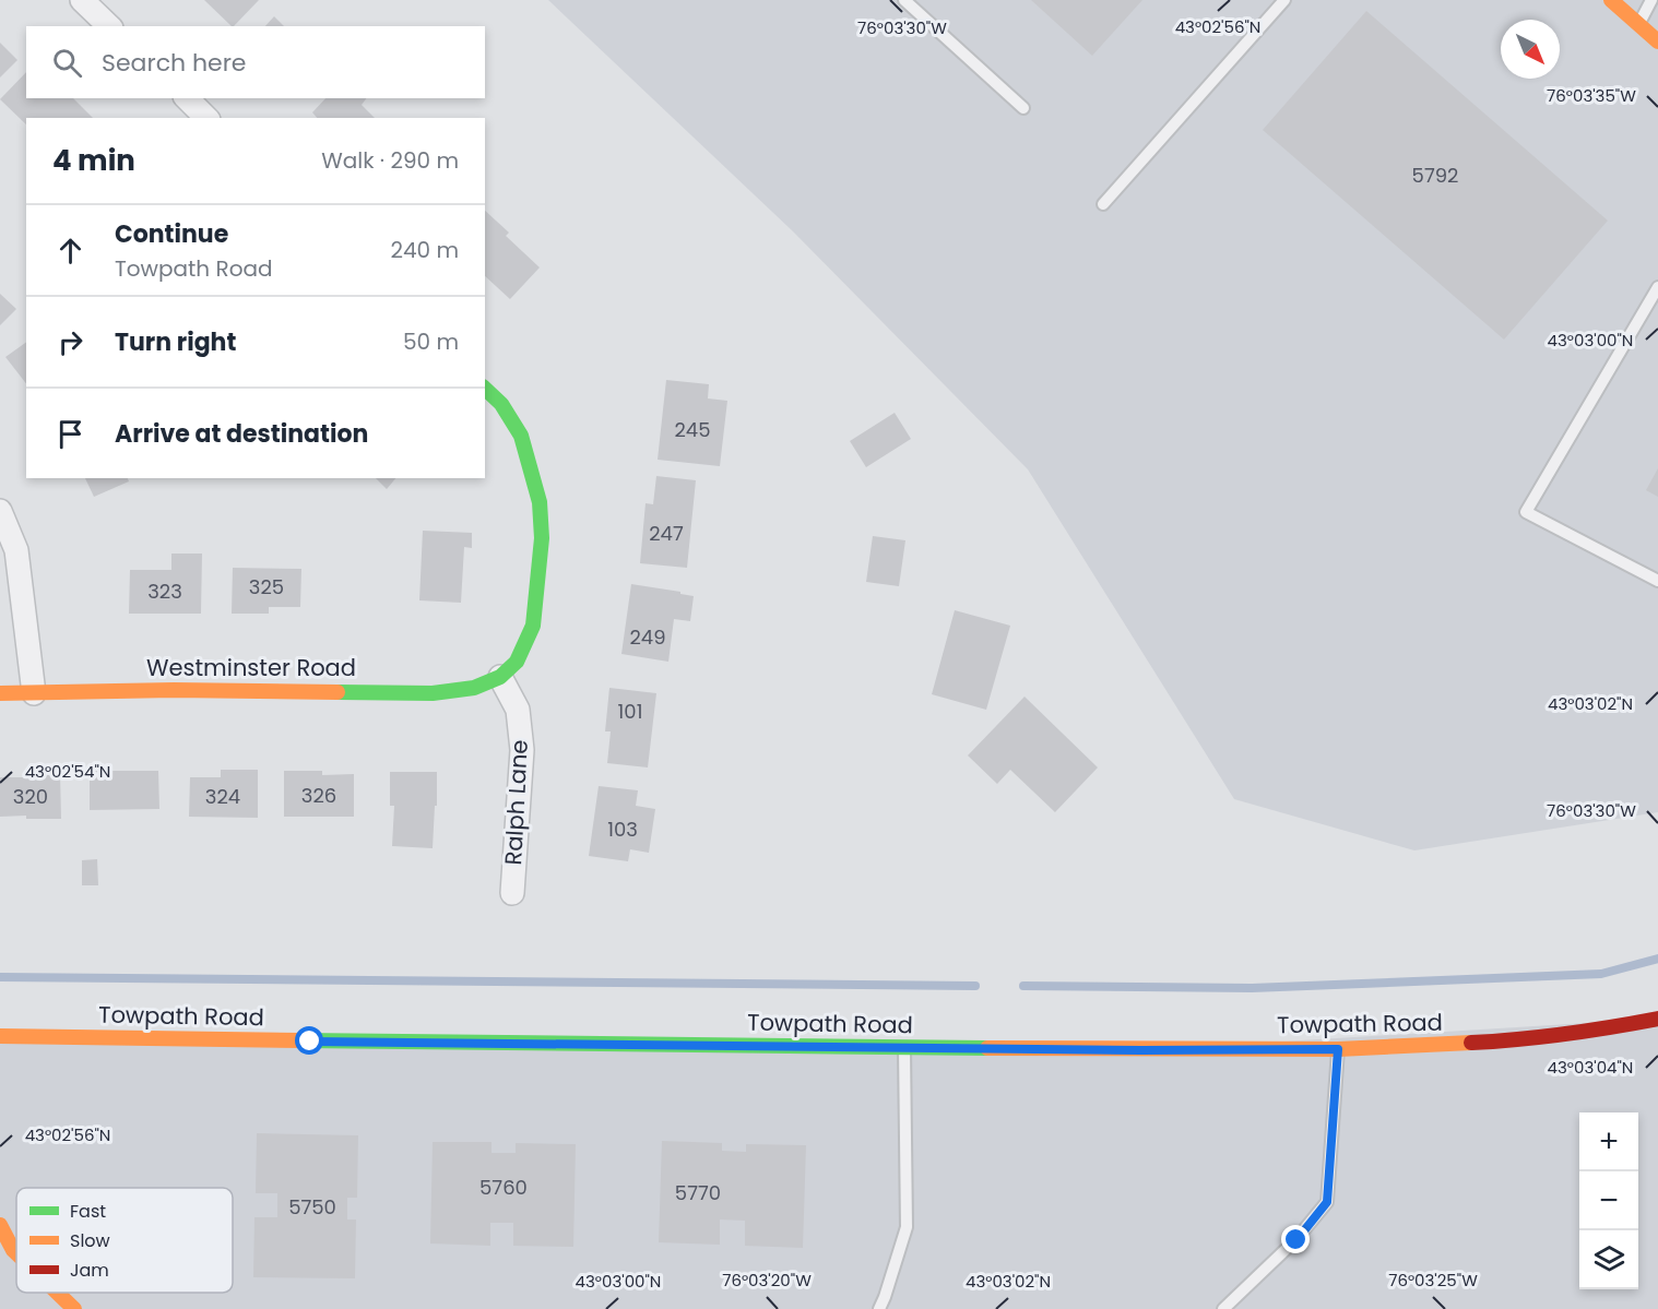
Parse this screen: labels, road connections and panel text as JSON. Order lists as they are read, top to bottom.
{
  "streets": {
    "street": ["Westminster Road", "Ralph Lane", "Towpath Road"]
  },
  "crossings": [
    ["Westminster Road", "Ralph Lane"]
  ],
  "house_numbers": [
    "5792",
    "245",
    "247",
    "325",
    "323",
    "249",
    "101",
    "326",
    "320",
    "324",
    "103",
    "5760",
    "5770",
    "5750"
  ],
  "legend": ["Fast", "Slow", "Jam"],
  "north": "bottom right",
  "page": {
    "search": "Search here",
    "heading": ["4 min", "Walk · 290 m"],
    "list": [
      ["Continue", "Towpath Road", "240 m"],
      ["Turn right", "50 m"],
      "Arrive at destination"
    ],
    "map_buttons": ["+", "−"]
  },
  "coordinates": [
    "43°02'56\"N",
    "76°03'30\"W",
    "76°03'35\"W",
    "43°03'00\"N",
    "43°03'02\"N",
    "43°02'54\"N",
    "43°03'04\"N",
    "76°03'20\"W",
    "76°03'25\"W"
  ]
}
